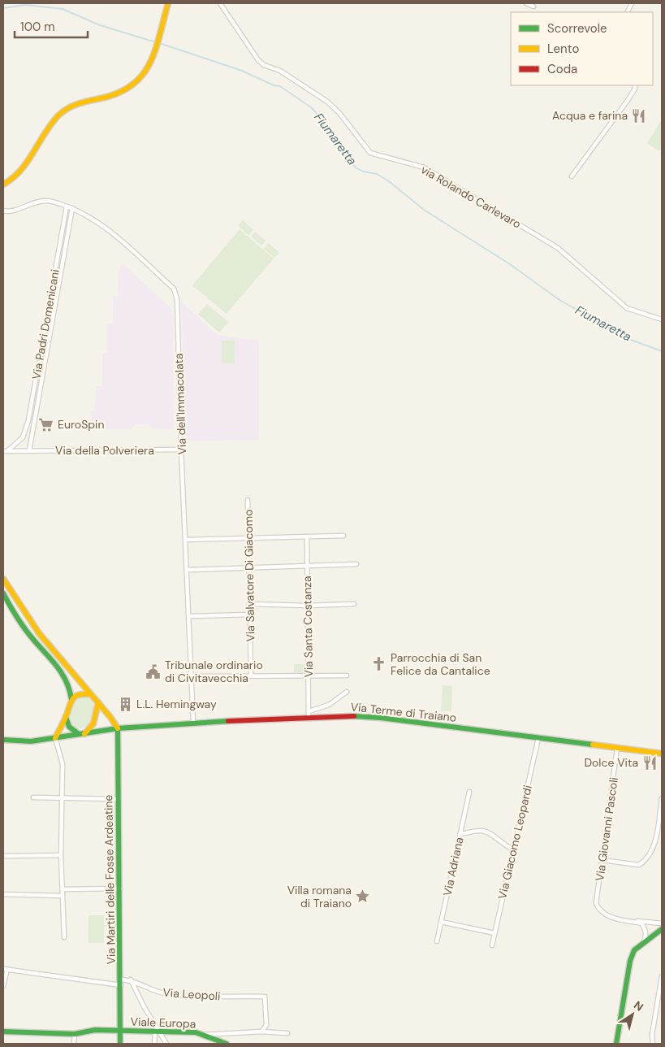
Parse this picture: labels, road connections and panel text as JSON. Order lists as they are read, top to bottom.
{
  "streets": {
    "street": [
      "via Rolando Carlevaro",
      "Via Padri Domenicani",
      "Via dell'Immacolata",
      "Via della Polveriera",
      "Via Salvatore Di Giacomo",
      "Via Santa Costanza",
      "Via Terme di Traiano",
      "Via Giovanni Pascoli",
      "Via Giacomo Leopardi",
      "Via Adriana",
      "Via Martiri delle Fosse Ardeatine",
      "Via Leopoli",
      "Viale Europa"
    ]
  },
  "crossings": [
    ["Via Padri Domenicani", "Via dell'Immacolata"],
    ["Via Padri Domenicani", "Via della Polveriera"],
    ["Via dell'Immacolata", "Via della Polveriera"],
    ["Via dell'Immacolata", "Via Terme di Traiano"],
    ["Via Santa Costanza", "Via Terme di Traiano"],
    ["Via Terme di Traiano", "Via Giovanni Pascoli"],
    ["Via Terme di Traiano", "Via Giacomo Leopardi"],
    ["Via Terme di Traiano", "Via Martiri delle Fosse Ardeatine"],
    ["Via Martiri delle Fosse Ardeatine", "Via Leopoli"],
    ["Via Martiri delle Fosse Ardeatine", "Viale Europa"]
  ],
  "water": ["Fiumaretta"],
  "places": {
    "restaurant": ["Acqua e farina", "Dolce Vita"],
    "supermarket": ["EuroSpin"],
    "church": ["Parrocchia di San Felice da Cantalice"],
    "public building": ["Tribunale ordinario di Civitavecchia"],
    "building": ["L.L. Hemingway"],
    "place": ["Villa romana di Traiano"]
  },
  "legend": ["Scorrevole", "Lento", "Coda"],
  "scale_bar": "100 m",
  "north": "top right"
}
